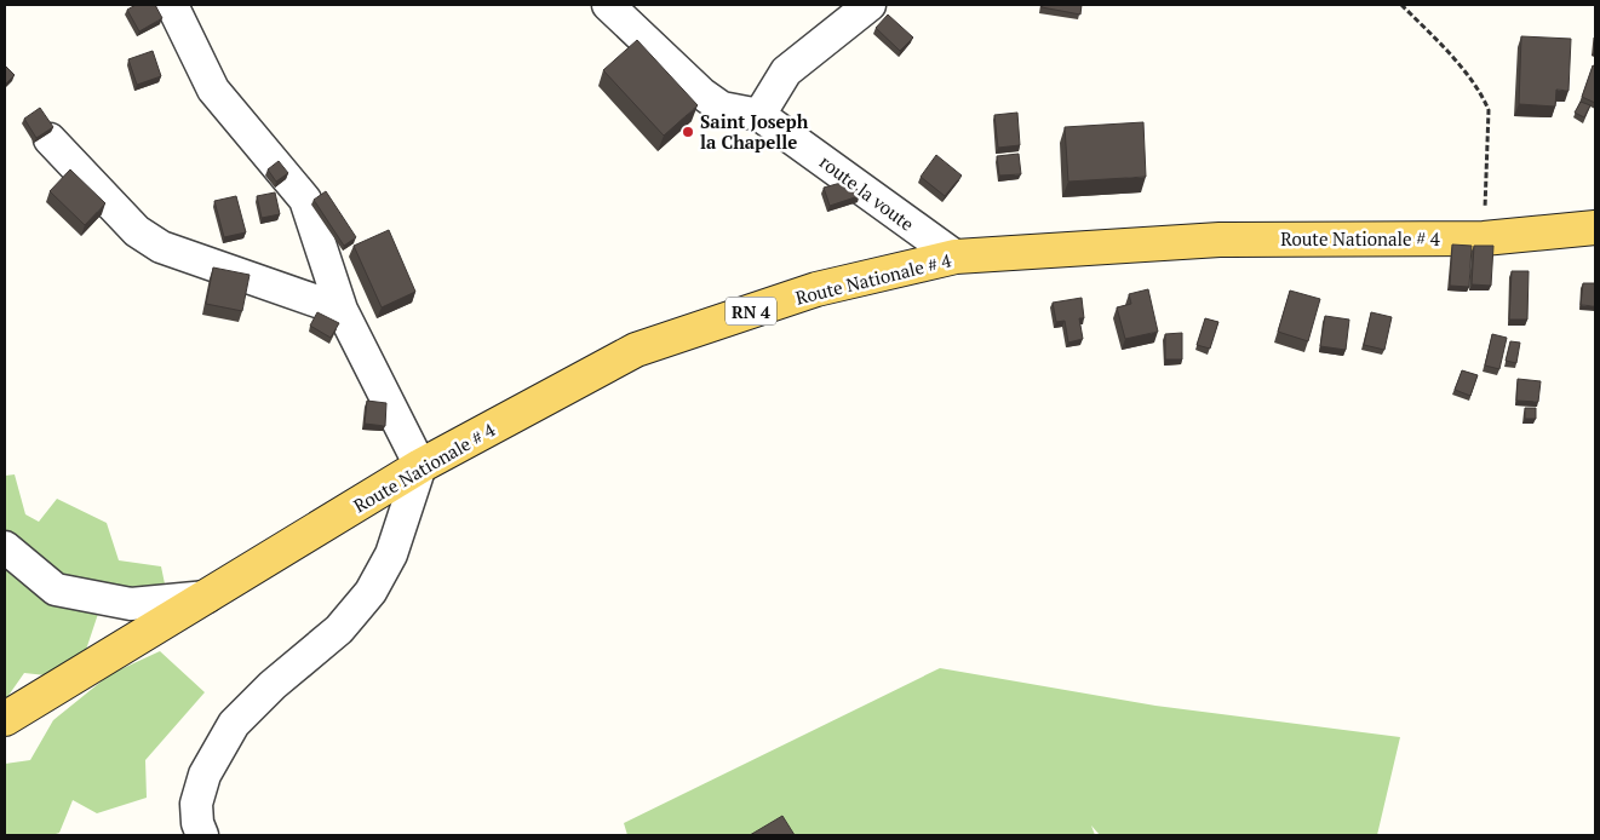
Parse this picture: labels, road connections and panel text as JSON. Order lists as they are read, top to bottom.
{
  "streets": {
    "main road": ["Route Nationale # 4", "RN 4"],
    "street": ["route la voute"]
  },
  "crossings": [
    ["route la voute", "Route Nationale # 4"]
  ],
  "places": ["Saint Joseph la Chapelle"]
}
